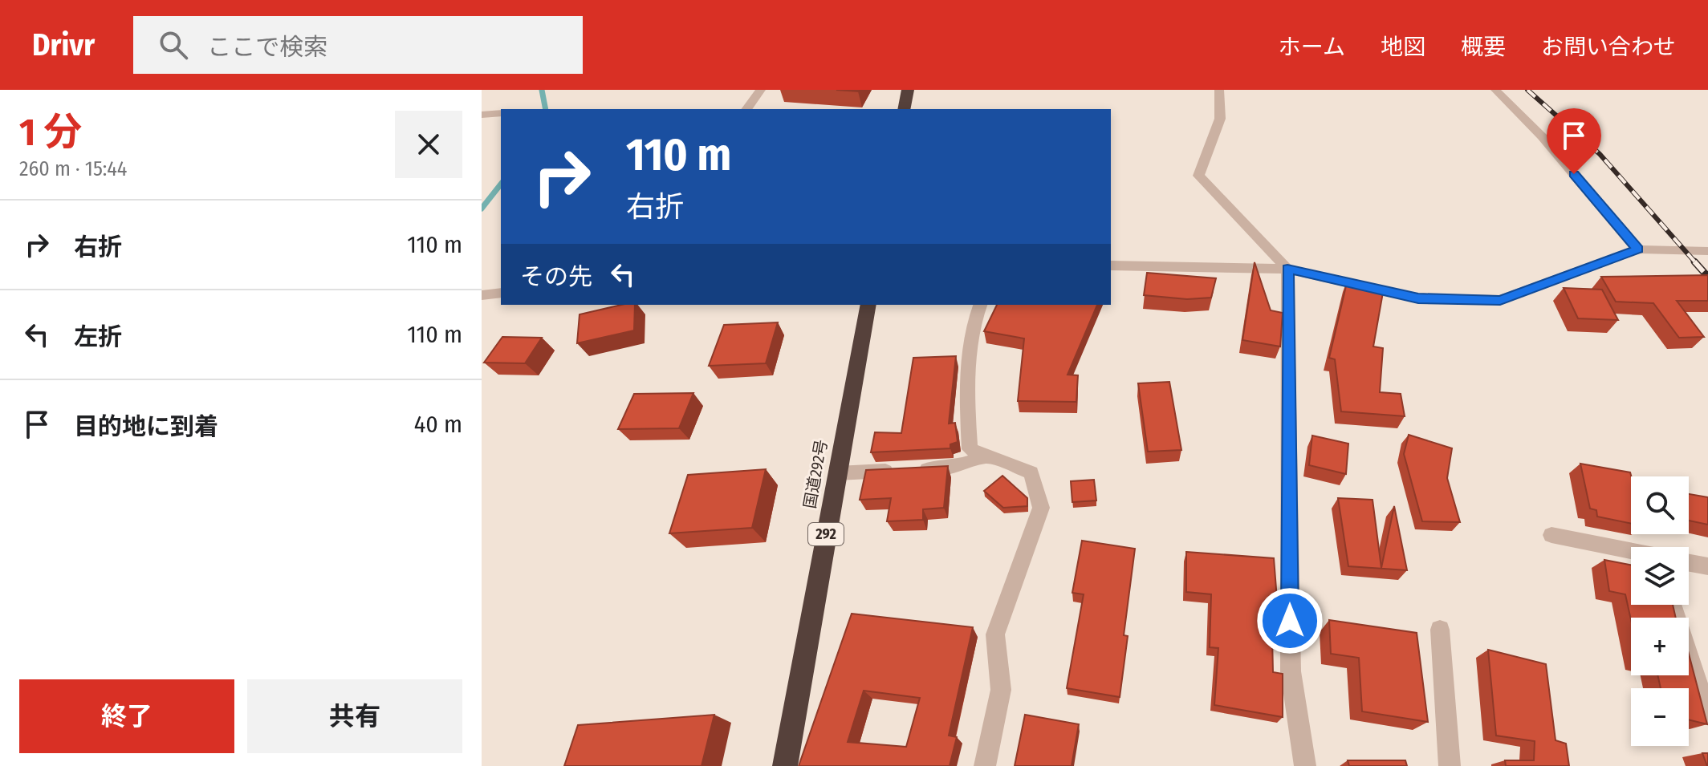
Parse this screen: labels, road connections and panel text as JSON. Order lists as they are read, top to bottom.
{
  "streets": {
    "highway": ["国道292号", "292"]
  },
  "page": {
    "header": "Drivr",
    "search": "ここで検索",
    "nav": [
      "ホーム",
      "地図",
      "概要",
      "お問い合わせ"
    ],
    "heading": ["1 分", "260 m · 15:44"],
    "turn": ["110 m", "右折"],
    "list": [
      {
        "name": "右折",
        "value": "110 m"
      },
      {
        "name": "左折",
        "value": "110 m"
      },
      {
        "name": "目的地に到着",
        "value": "40 m"
      }
    ],
    "then": "その先",
    "map_buttons": ["+", "−"],
    "buttons": ["終了", "共有"]
  }
}
